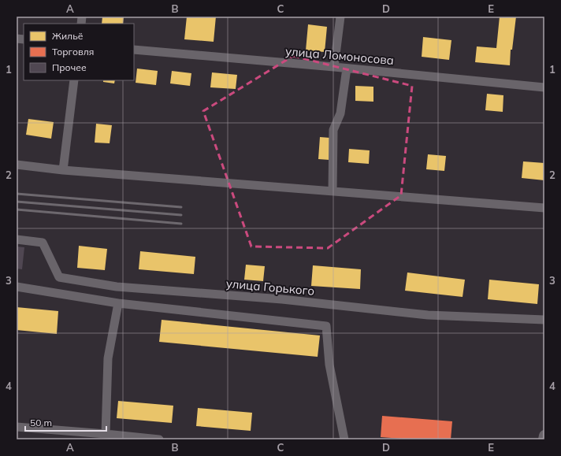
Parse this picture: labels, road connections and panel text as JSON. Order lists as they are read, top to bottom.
{
  "streets": {
    "street": ["улица Ломоносова", "улица Горького"]
  },
  "legend": ["Жильё", "Торговля", "Прочее"],
  "scale_bar": "50 m",
  "grid": {
    "columns": [
      "A",
      "B",
      "C",
      "D",
      "E"
    ],
    "rows": [
      "1",
      "2",
      "3",
      "4"
    ]
  }
}
